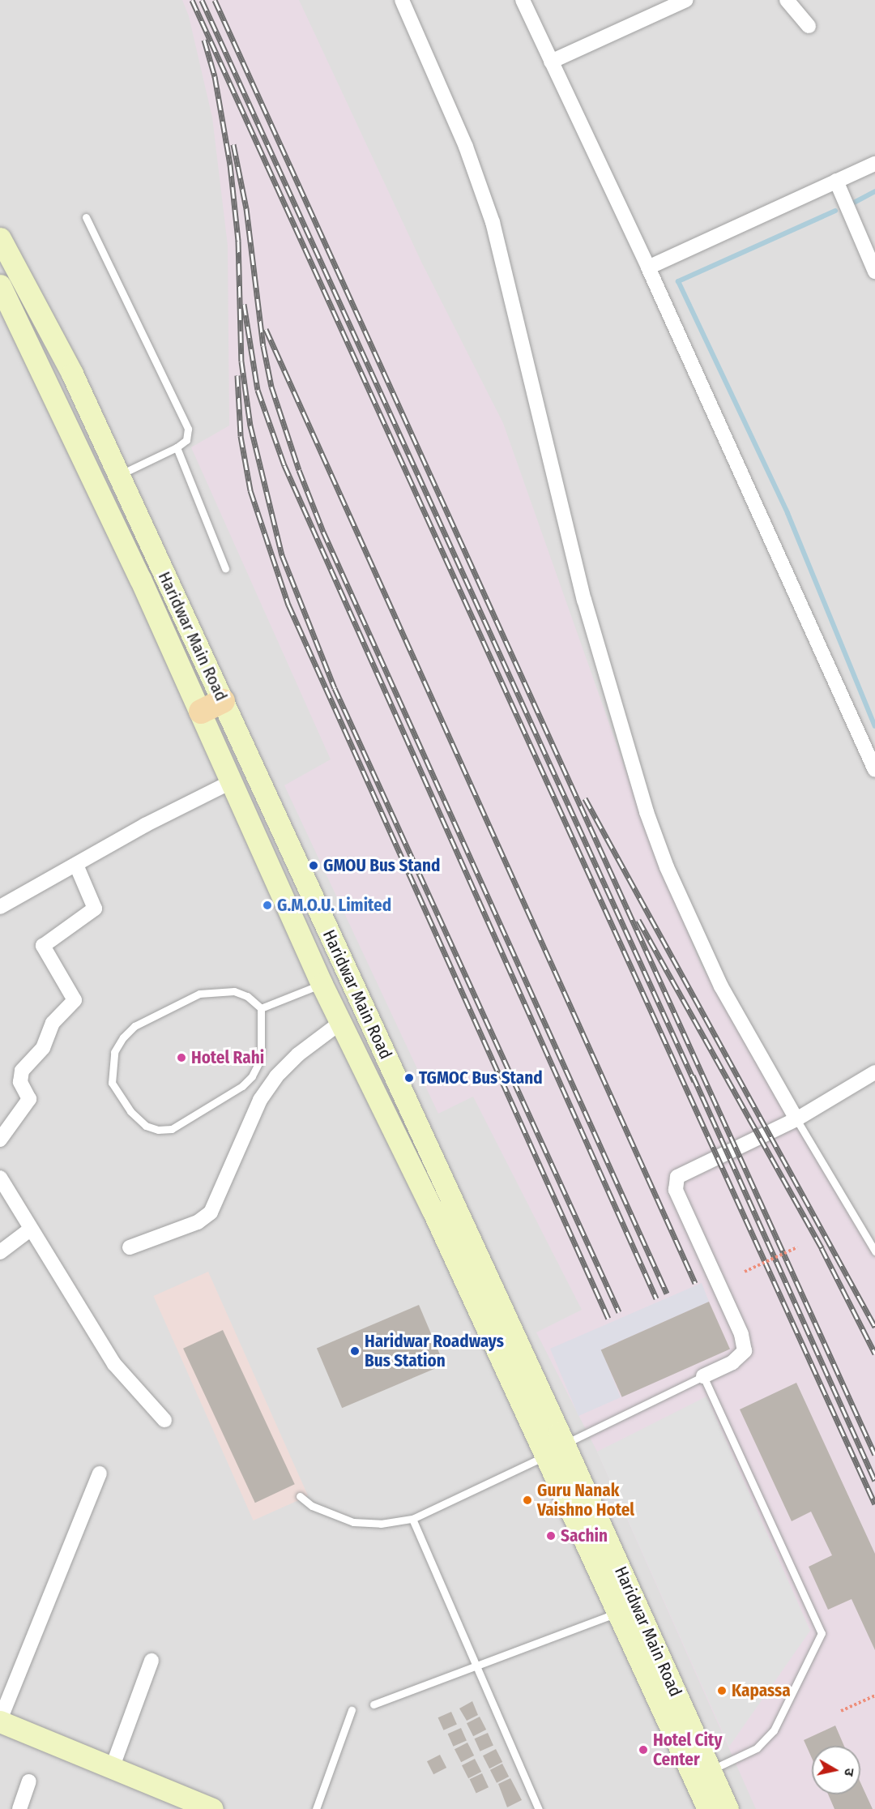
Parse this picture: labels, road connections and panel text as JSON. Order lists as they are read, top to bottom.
{
  "streets": {
    "main road": ["Haridwar Main Road"]
  },
  "places": [
    "GMOU Bus Stand",
    "G.M.O.U. Limited",
    "Hotel Rahi",
    "TGMOC Bus Stand",
    "Haridwar Roadways Bus Station",
    "Guru Nanak Vaishno Hotel",
    "Sachin",
    "Kapassa",
    "Hotel City Center"
  ],
  "north": "right"
}
